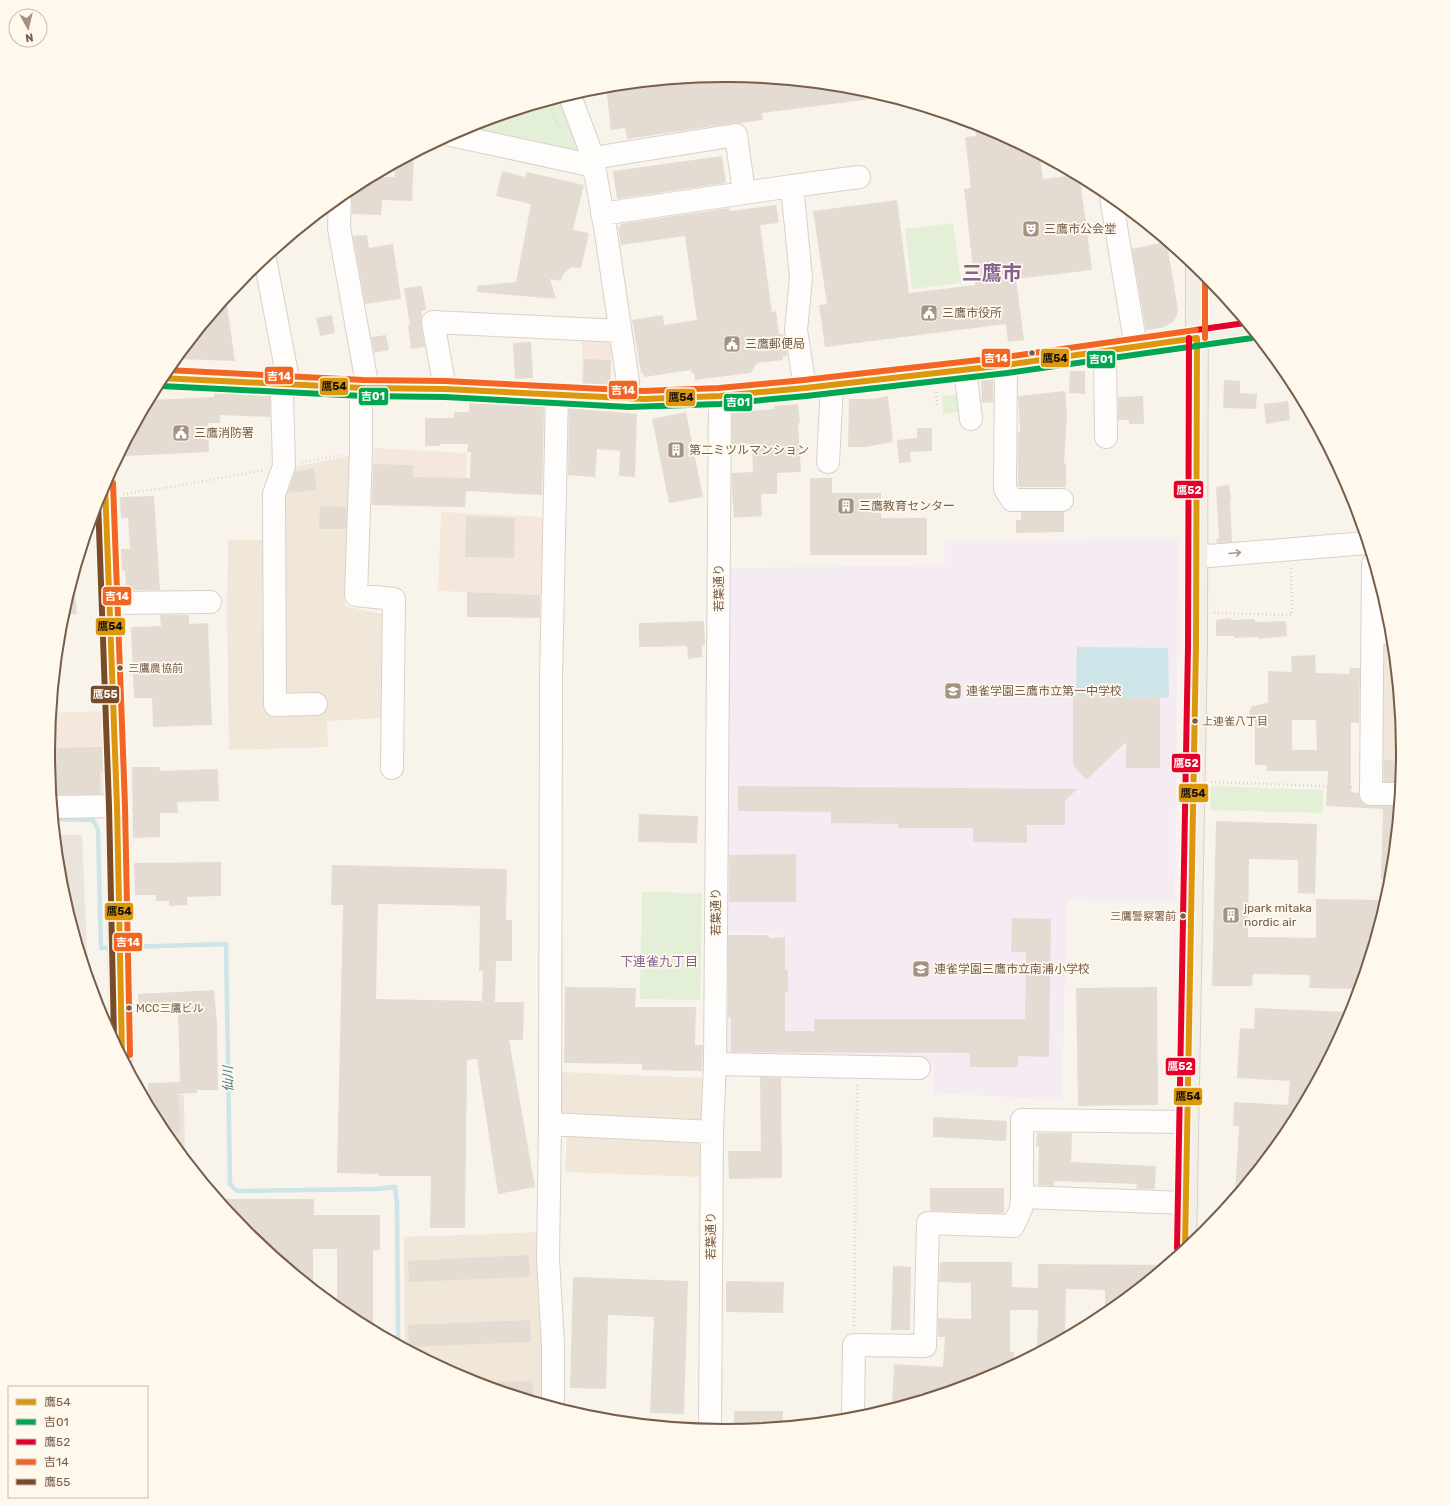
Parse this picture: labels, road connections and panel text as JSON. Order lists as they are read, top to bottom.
{
  "streets": {
    "street": ["若葉通り"]
  },
  "districts": ["三鷹市", "下連雀九丁目"],
  "water": ["仙川"],
  "places": {
    "theatre": ["三鷹市公会堂"],
    "public building": ["三鷹市役所", "三鷹郵便局", "三鷹消防署"],
    "building": ["第二ミツルマンション", "三鷹教育センター", "jpark mitaka nordic air"],
    "other": [
      "三鷹農協前",
      "上連雀八丁目",
      "三鷹警察署前",
      "MCC三鷹ビル"
    ],
    "school or university": ["連雀学園三鷹市立第一中学校", "連雀学園三鷹市立南浦小学校"]
  },
  "lines": [
    "transit line 吉14",
    "transit line 鷹52",
    "transit line 鷹54",
    "transit line 吉01",
    "transit line 鷹55"
  ],
  "legend": [
    "鷹54",
    "吉01",
    "鷹52",
    "吉14",
    "鷹55"
  ],
  "north": "bottom"
}
